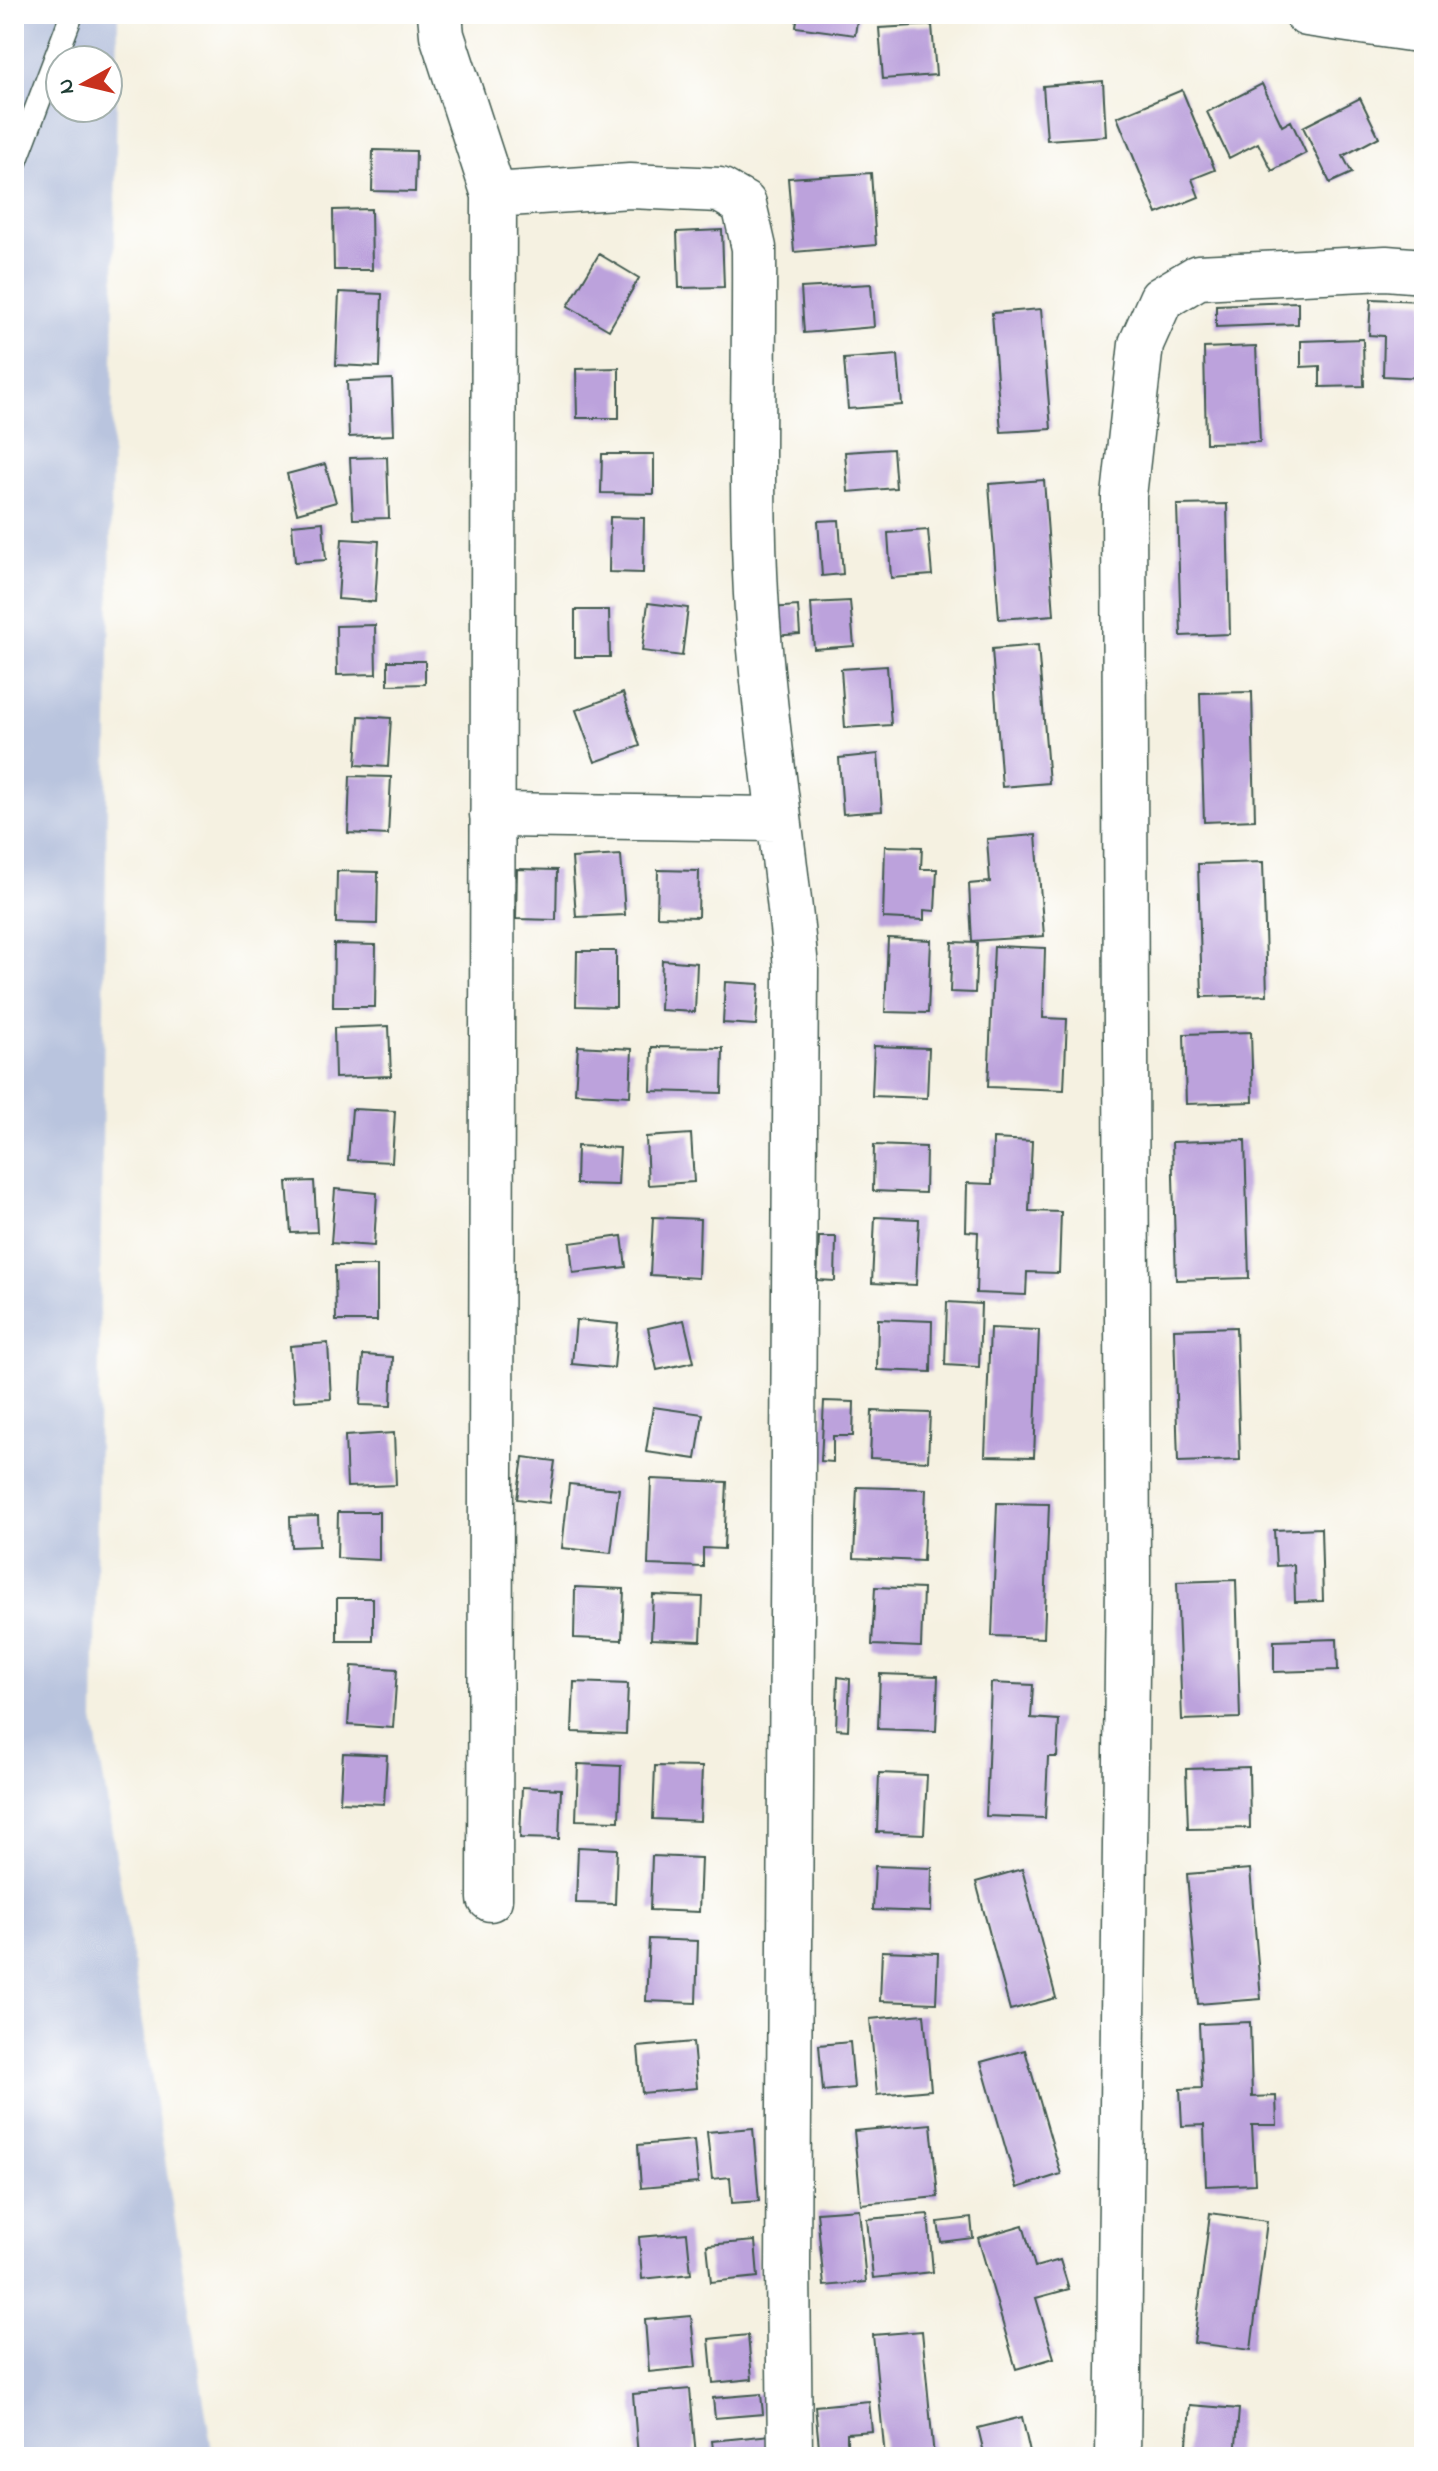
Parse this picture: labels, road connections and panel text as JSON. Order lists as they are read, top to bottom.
{
  "north": "left"
}
